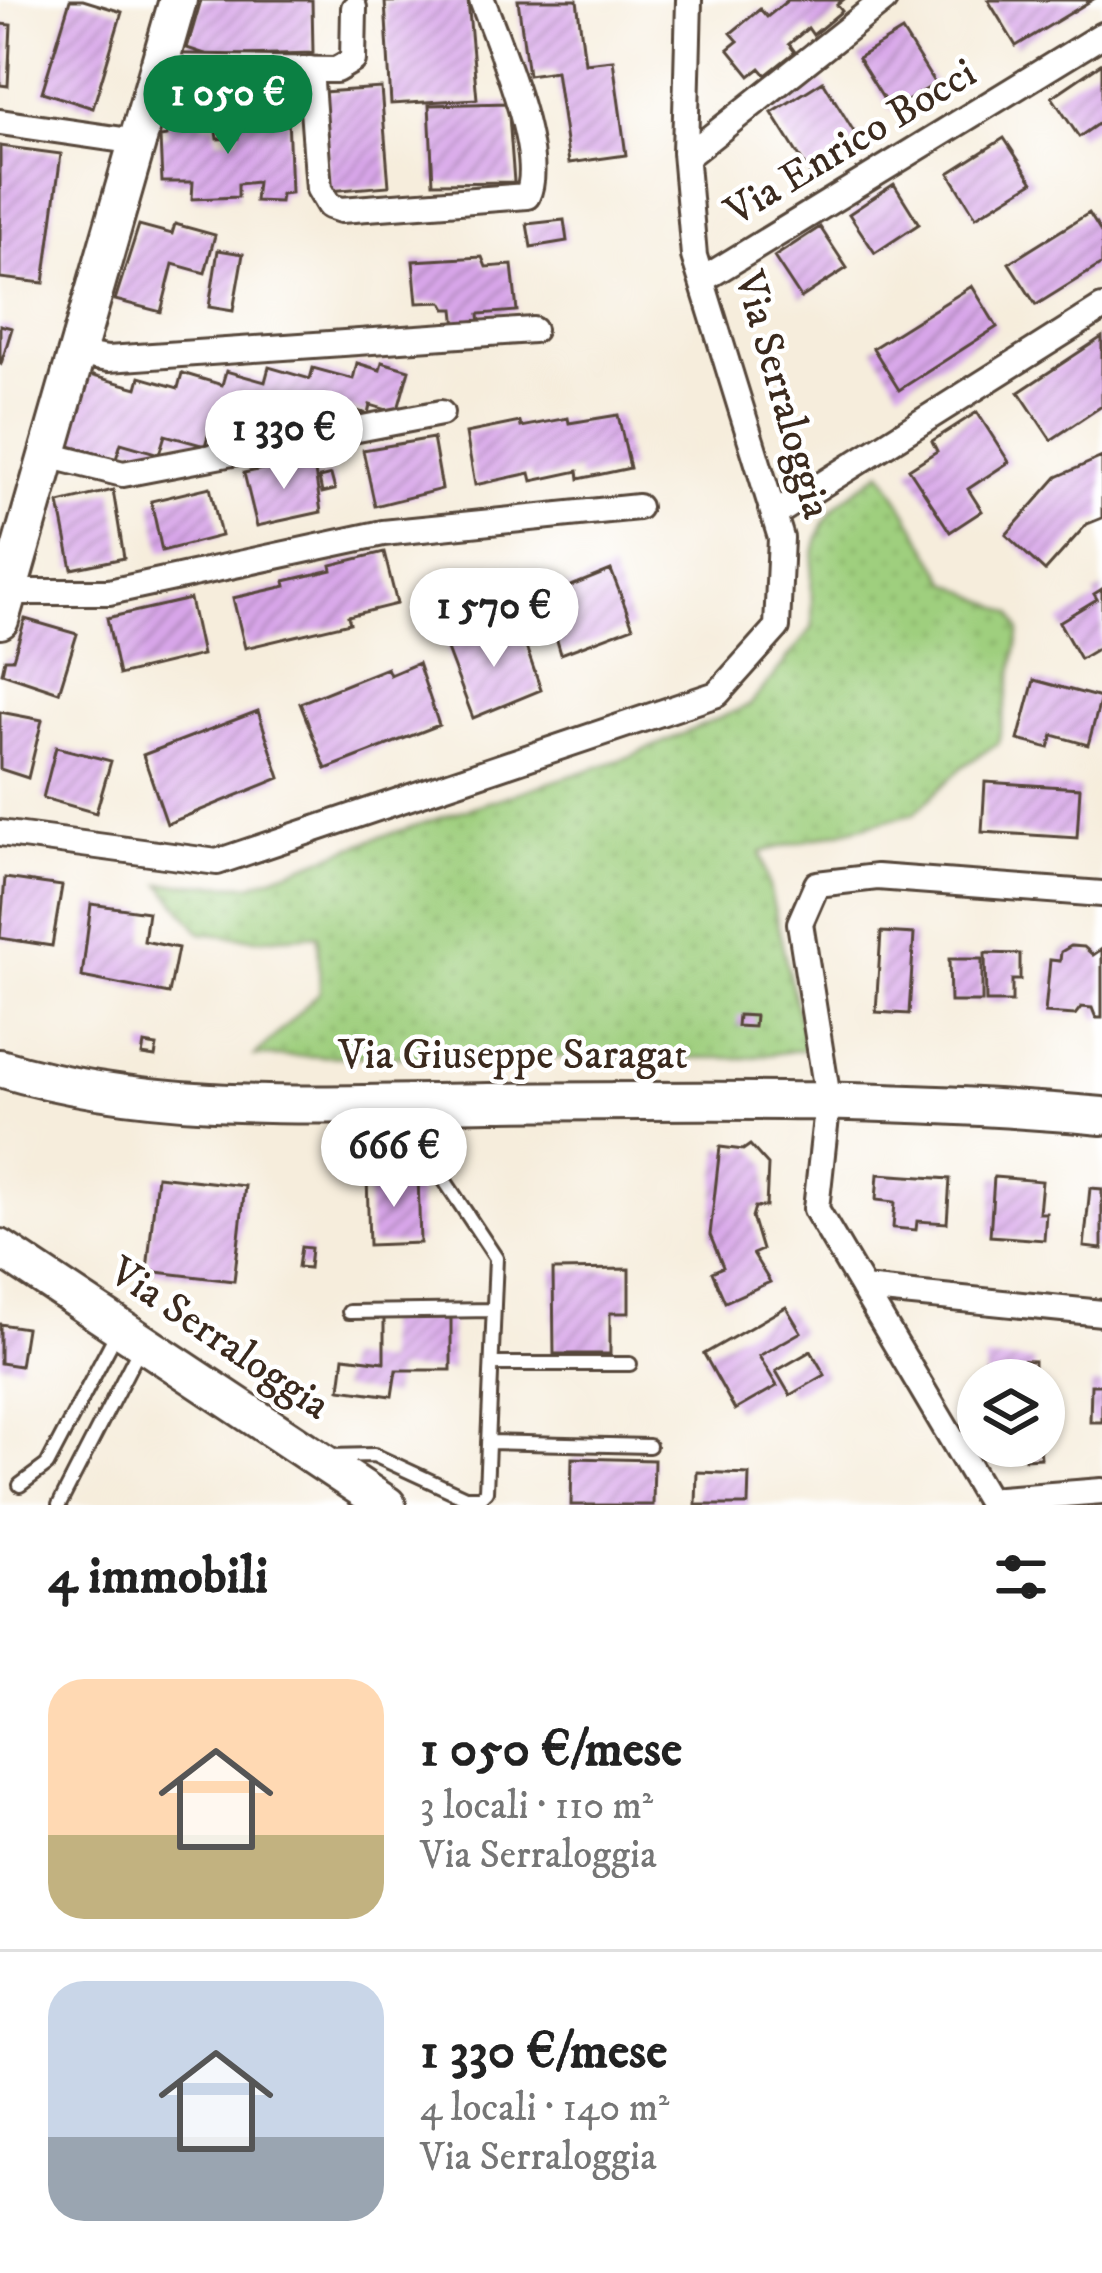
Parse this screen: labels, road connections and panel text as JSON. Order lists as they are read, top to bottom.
{
  "streets": {
    "street": ["Via Enrico Bocci", "Via Serraloggia", "Via Giuseppe Saragat"]
  },
  "crossings": [
    ["Via Enrico Bocci", "Via Serraloggia"]
  ],
  "page": {
    "price": [
      "1 050 €",
      "1 330 €",
      "1 570 €",
      "666 €"
    ],
    "heading": "4 immobili",
    "list": [
      {
        "name": "1 050 €/mese",
        "note": "3 locali · 110 m² · Via Serraloggia"
      },
      {
        "name": "1 330 €/mese",
        "note": "4 locali · 140 m² · Via Serraloggia"
      }
    ]
  }
}
